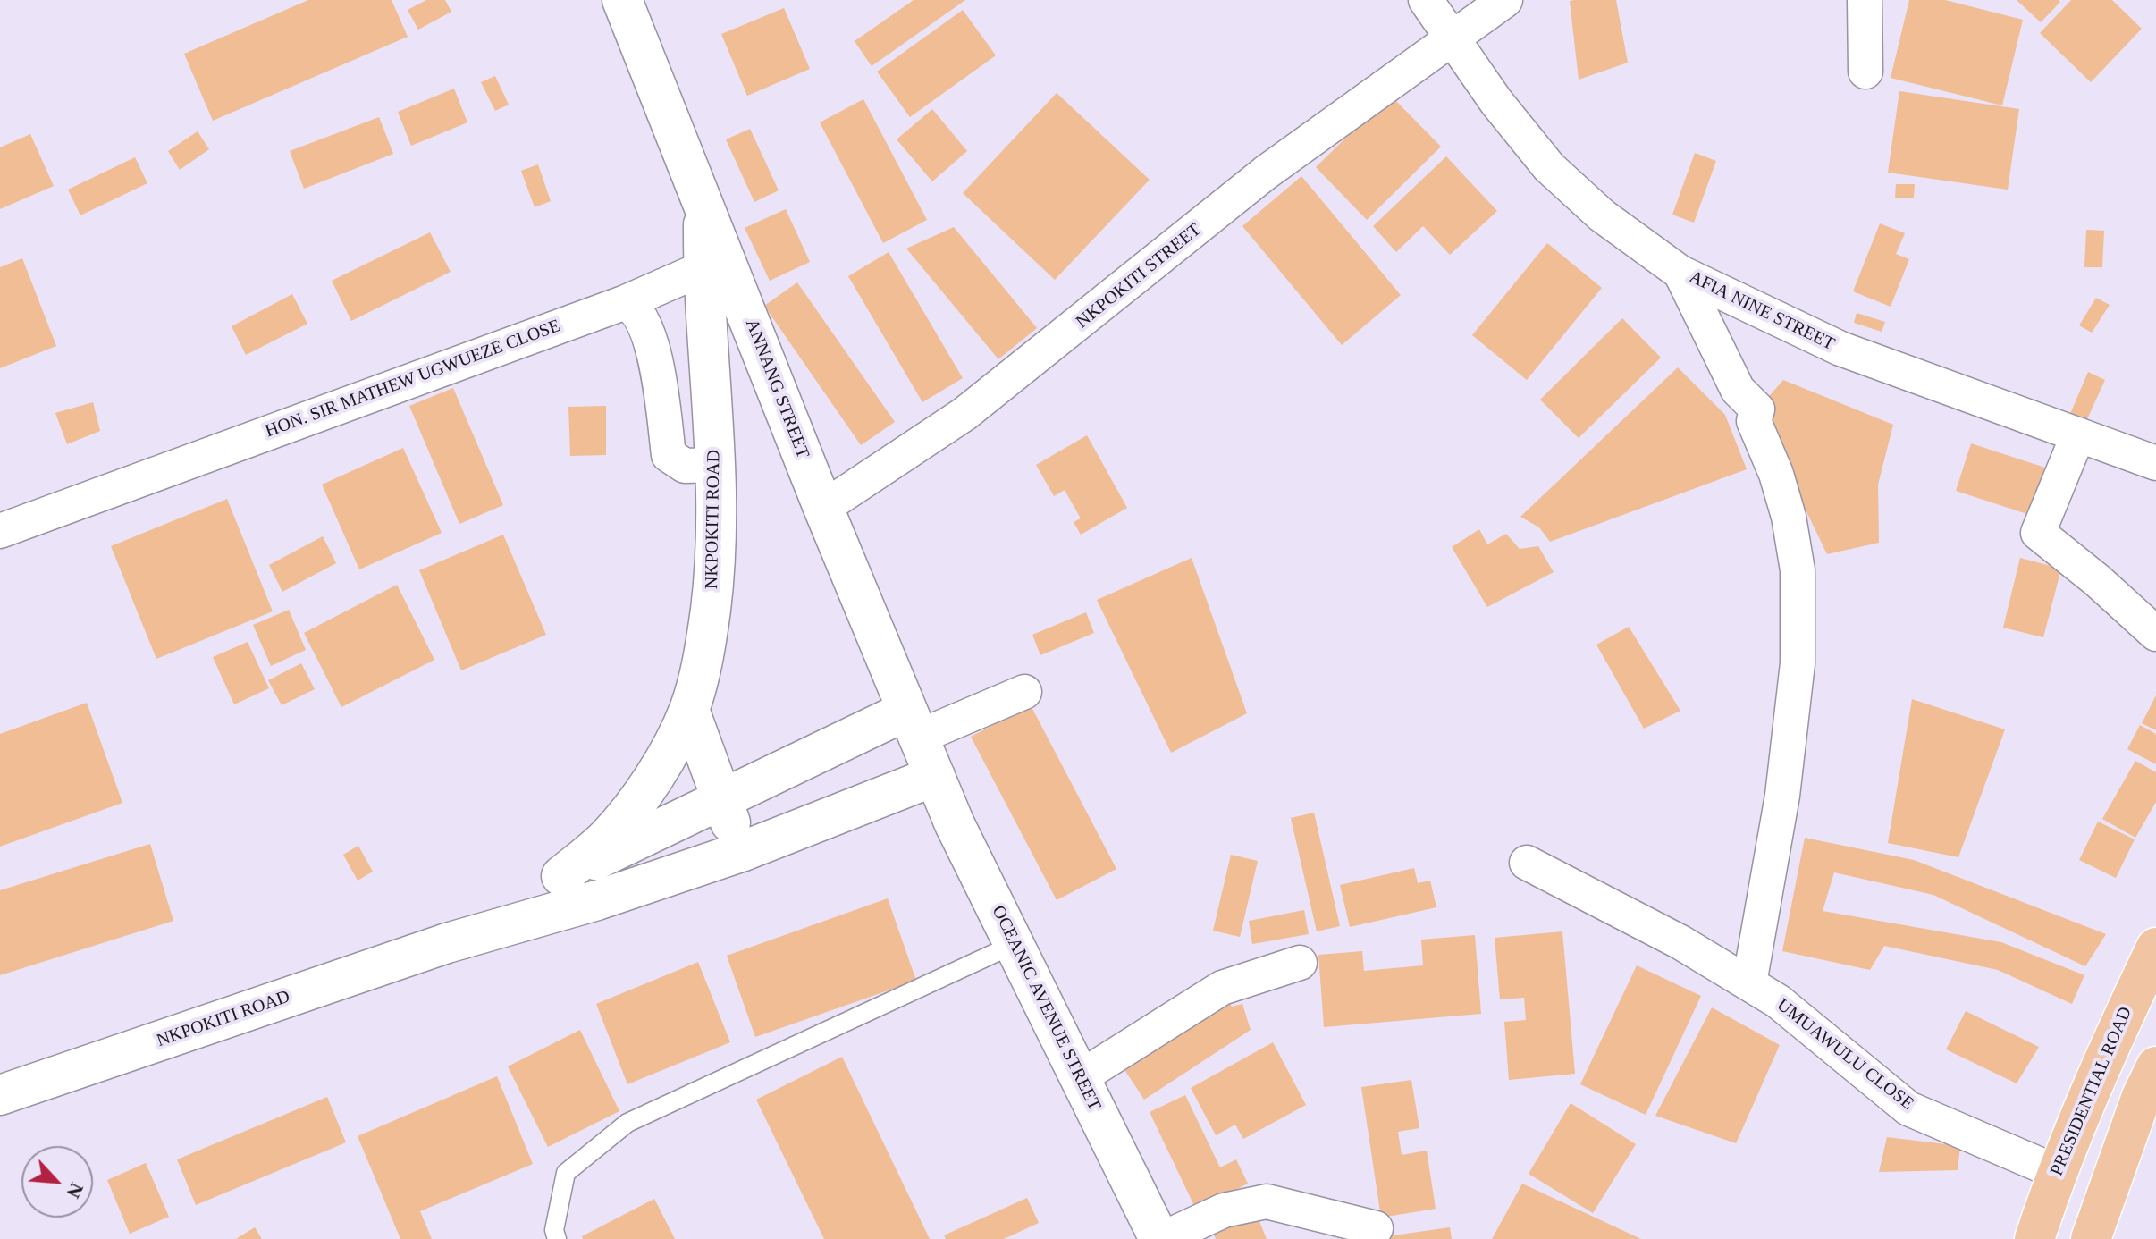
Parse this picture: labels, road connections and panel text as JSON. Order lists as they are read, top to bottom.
{
  "streets": {
    "main road": [
      "ANNANG STREET",
      "NKPOKITI ROAD",
      "OCEANIC AVENUE STREET",
      "PRESIDENTIAL ROAD"
    ],
    "street": [
      "NKPOKITI STREET",
      "AFIA NINE STREET",
      "HON. SIR MATHEW UGWUEZE CLOSE",
      "UMUAWULU CLOSE"
    ]
  },
  "crossings": [
    ["NKPOKITI STREET", "AFIA NINE STREET"],
    ["NKPOKITI STREET", "ANNANG STREET"],
    ["HON. SIR MATHEW UGWUEZE CLOSE", "NKPOKITI ROAD"],
    ["ANNANG STREET", "NKPOKITI ROAD"],
    ["ANNANG STREET", "OCEANIC AVENUE STREET"],
    ["UMUAWULU CLOSE", "PRESIDENTIAL ROAD"]
  ],
  "north": "bottom right"
}
